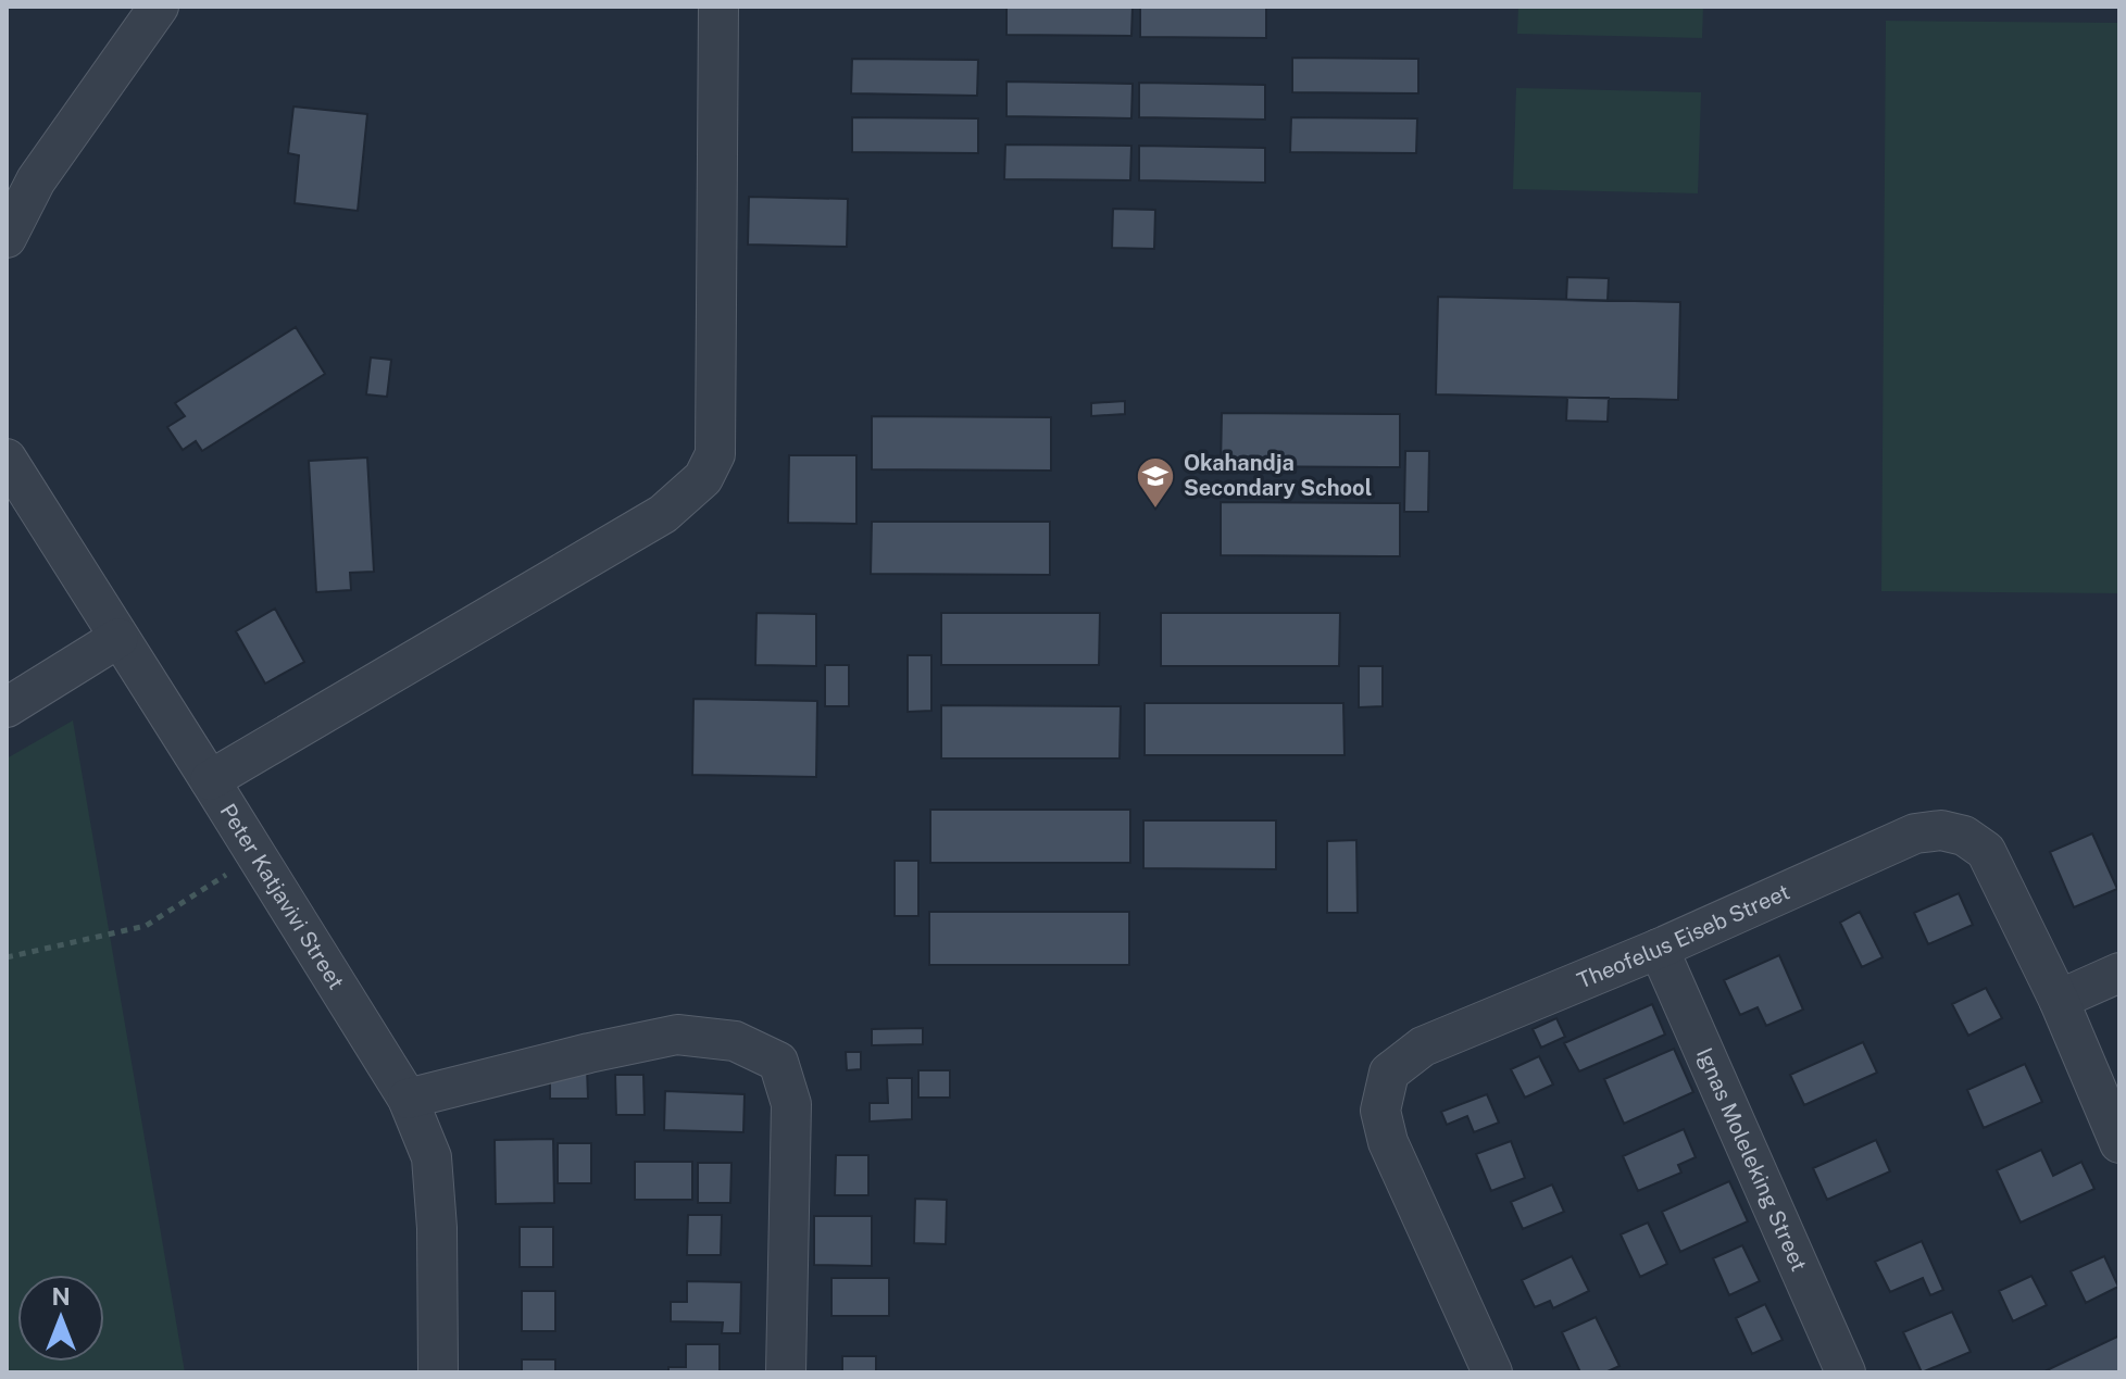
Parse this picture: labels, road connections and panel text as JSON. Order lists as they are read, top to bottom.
{
  "streets": {
    "street": ["Peter Katjavivi Street", "Theofelus Eiseb Street", "Ignas Moleleking Street"]
  },
  "crossings": [
    ["Theofelus Eiseb Street", "Ignas Moleleking Street"]
  ],
  "places": {
    "school or university": ["Okahandja Secondary School"]
  },
  "north": "top"
}
